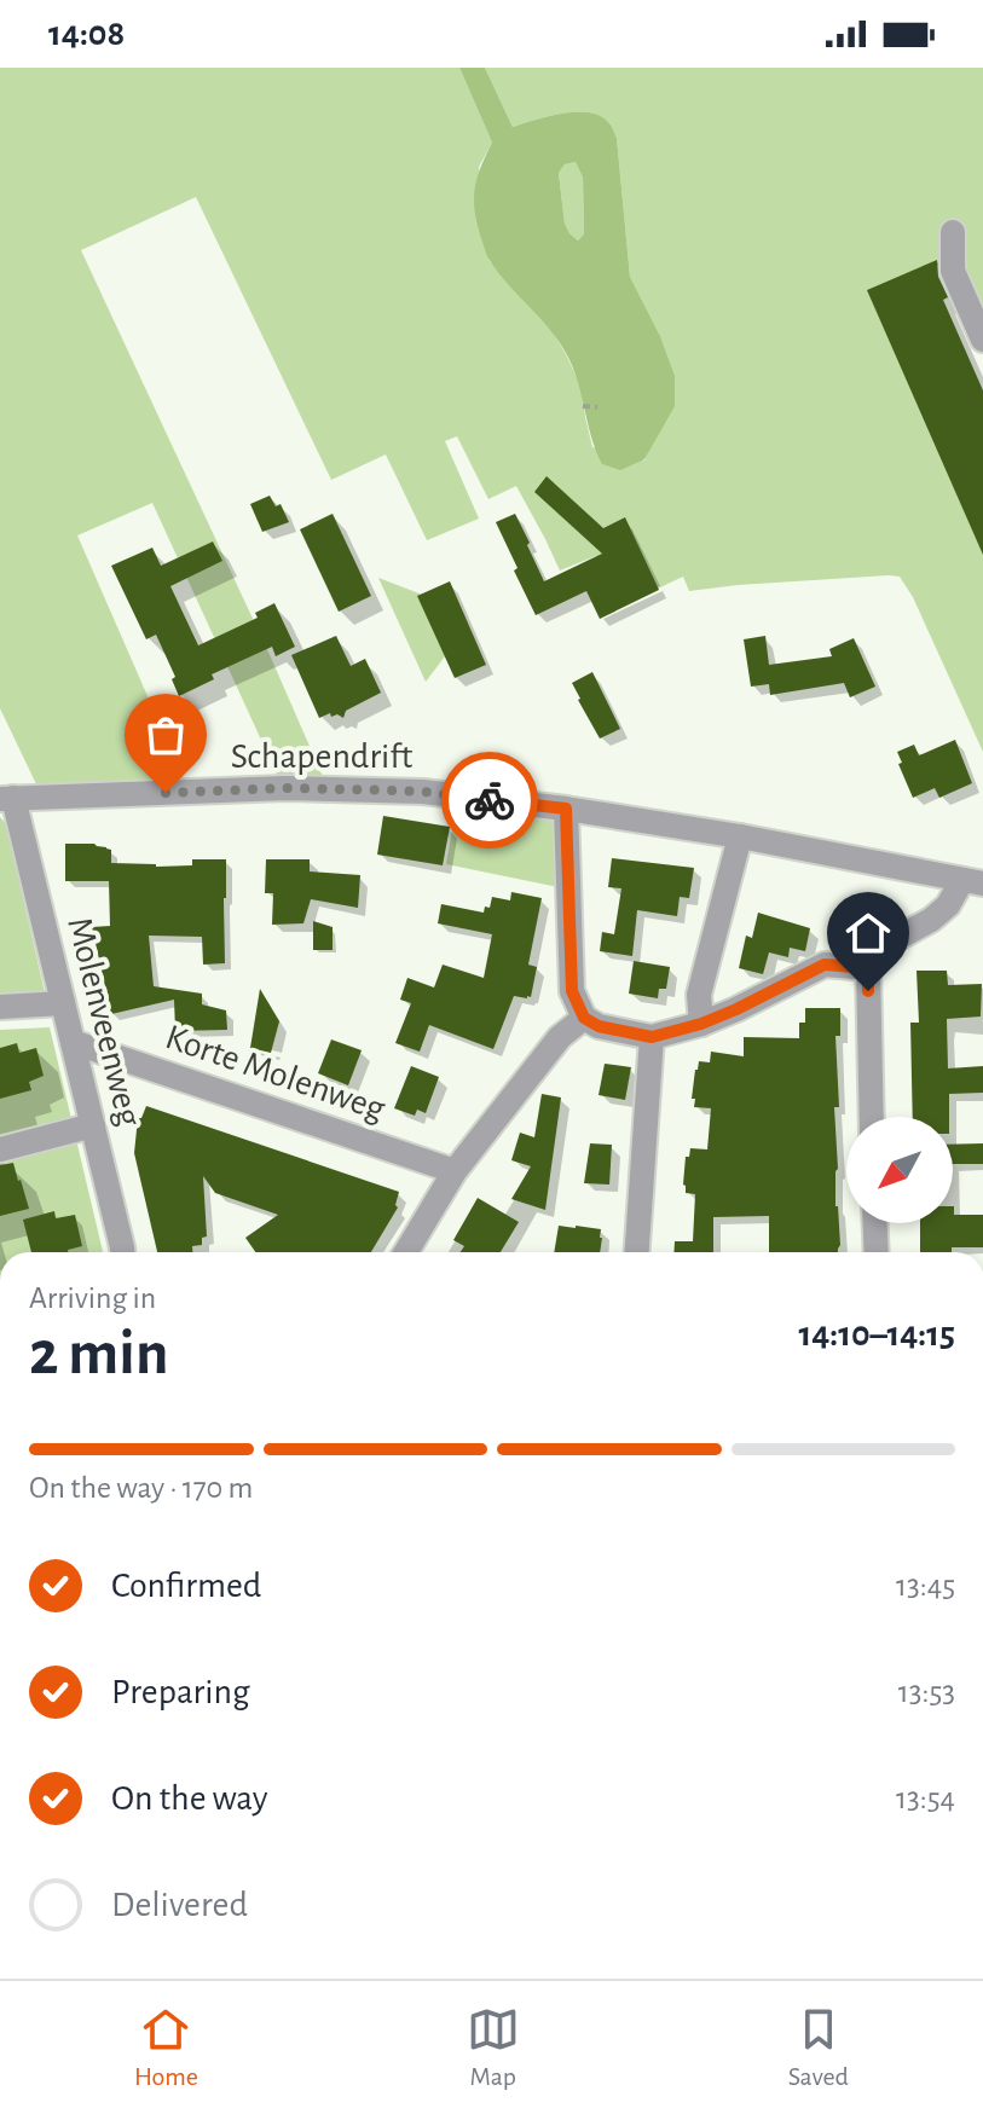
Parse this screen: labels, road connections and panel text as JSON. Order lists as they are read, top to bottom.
{
  "streets": {
    "street": ["Schapendrift", "Molenveenweg", "Korte Molenweg"]
  },
  "crossings": [
    ["Schapendrift", "Molenveenweg"],
    ["Molenveenweg", "Korte Molenweg"]
  ],
  "north": "bottom left",
  "page": {
    "status": "14:08",
    "heading": ["2 min", "Arriving in", "14:10–14:15"],
    "bar": "On the way · 170 m",
    "list": [
      ["Confirmed", "13:45"],
      ["Preparing", "13:53"],
      ["On the way", "13:54"],
      "Delivered"
    ],
    "tabs": ["Home", "Map", "Saved"]
  }
}
